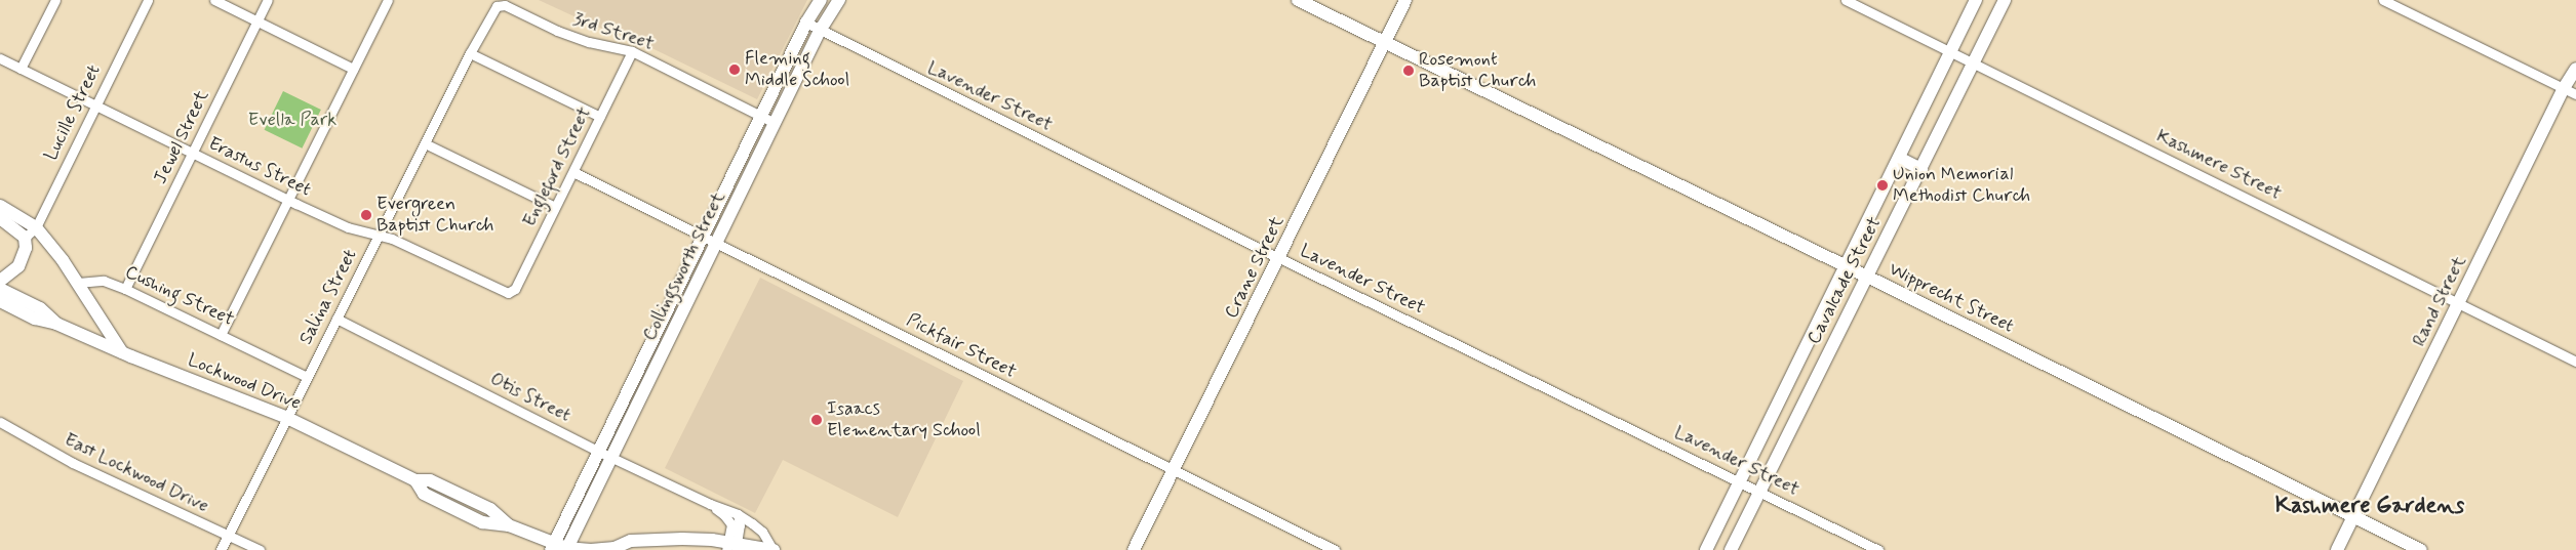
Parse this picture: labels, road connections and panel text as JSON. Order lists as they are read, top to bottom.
{
  "streets": {
    "main road": [
      "Collingsworth Street",
      "Crane Street",
      "Cavalcade Street",
      "Wipprecht Street",
      "Rand Street",
      "Lockwood Drive"
    ],
    "street": [
      "3rd Street",
      "Lavender Street",
      "Lucille Street",
      "Jewel Street",
      "Kashmere Street",
      "Erastus Street",
      "Engleford Street",
      "Cushing Street",
      "Salina Street",
      "Pickfair Street",
      "Otis Street",
      "East Lockwood Drive"
    ]
  },
  "crossings": [
    ["3rd Street", "Engleford Street"],
    ["3rd Street", "Collingsworth Street"],
    ["3rd Street", "Salina Street"],
    ["Lavender Street", "Collingsworth Street"],
    ["Lavender Street", "Crane Street"],
    ["Lavender Street", "Cavalcade Street"],
    ["Lucille Street", "Erastus Street"],
    ["Jewel Street", "Erastus Street"],
    ["Jewel Street", "Cushing Street"],
    ["Kashmere Street", "Cavalcade Street"],
    ["Kashmere Street", "Rand Street"],
    ["Erastus Street", "Engleford Street"],
    ["Erastus Street", "Salina Street"],
    ["Engleford Street", "Pickfair Street"],
    ["Collingsworth Street", "Pickfair Street"],
    ["Collingsworth Street", "Lockwood Drive"],
    ["Collingsworth Street", "Otis Street"],
    ["Crane Street", "Wipprecht Street"],
    ["Crane Street", "Pickfair Street"],
    ["Cavalcade Street", "Wipprecht Street"],
    ["Cushing Street", "Salina Street"],
    ["Salina Street", "Lockwood Drive"],
    ["Salina Street", "Otis Street"],
    ["Salina Street", "East Lockwood Drive"],
    ["Wipprecht Street", "Rand Street"],
    ["Lockwood Drive", "Otis Street"]
  ],
  "districts": ["Kashmere Gardens"],
  "parks": ["Evella Park"],
  "places": [
    "Fleming Middle School",
    "Rosemont Baptist Church",
    "Union Memorial Methodist Church",
    "Evergreen Baptist Church",
    "Isaacs Elementary School"
  ]
}
